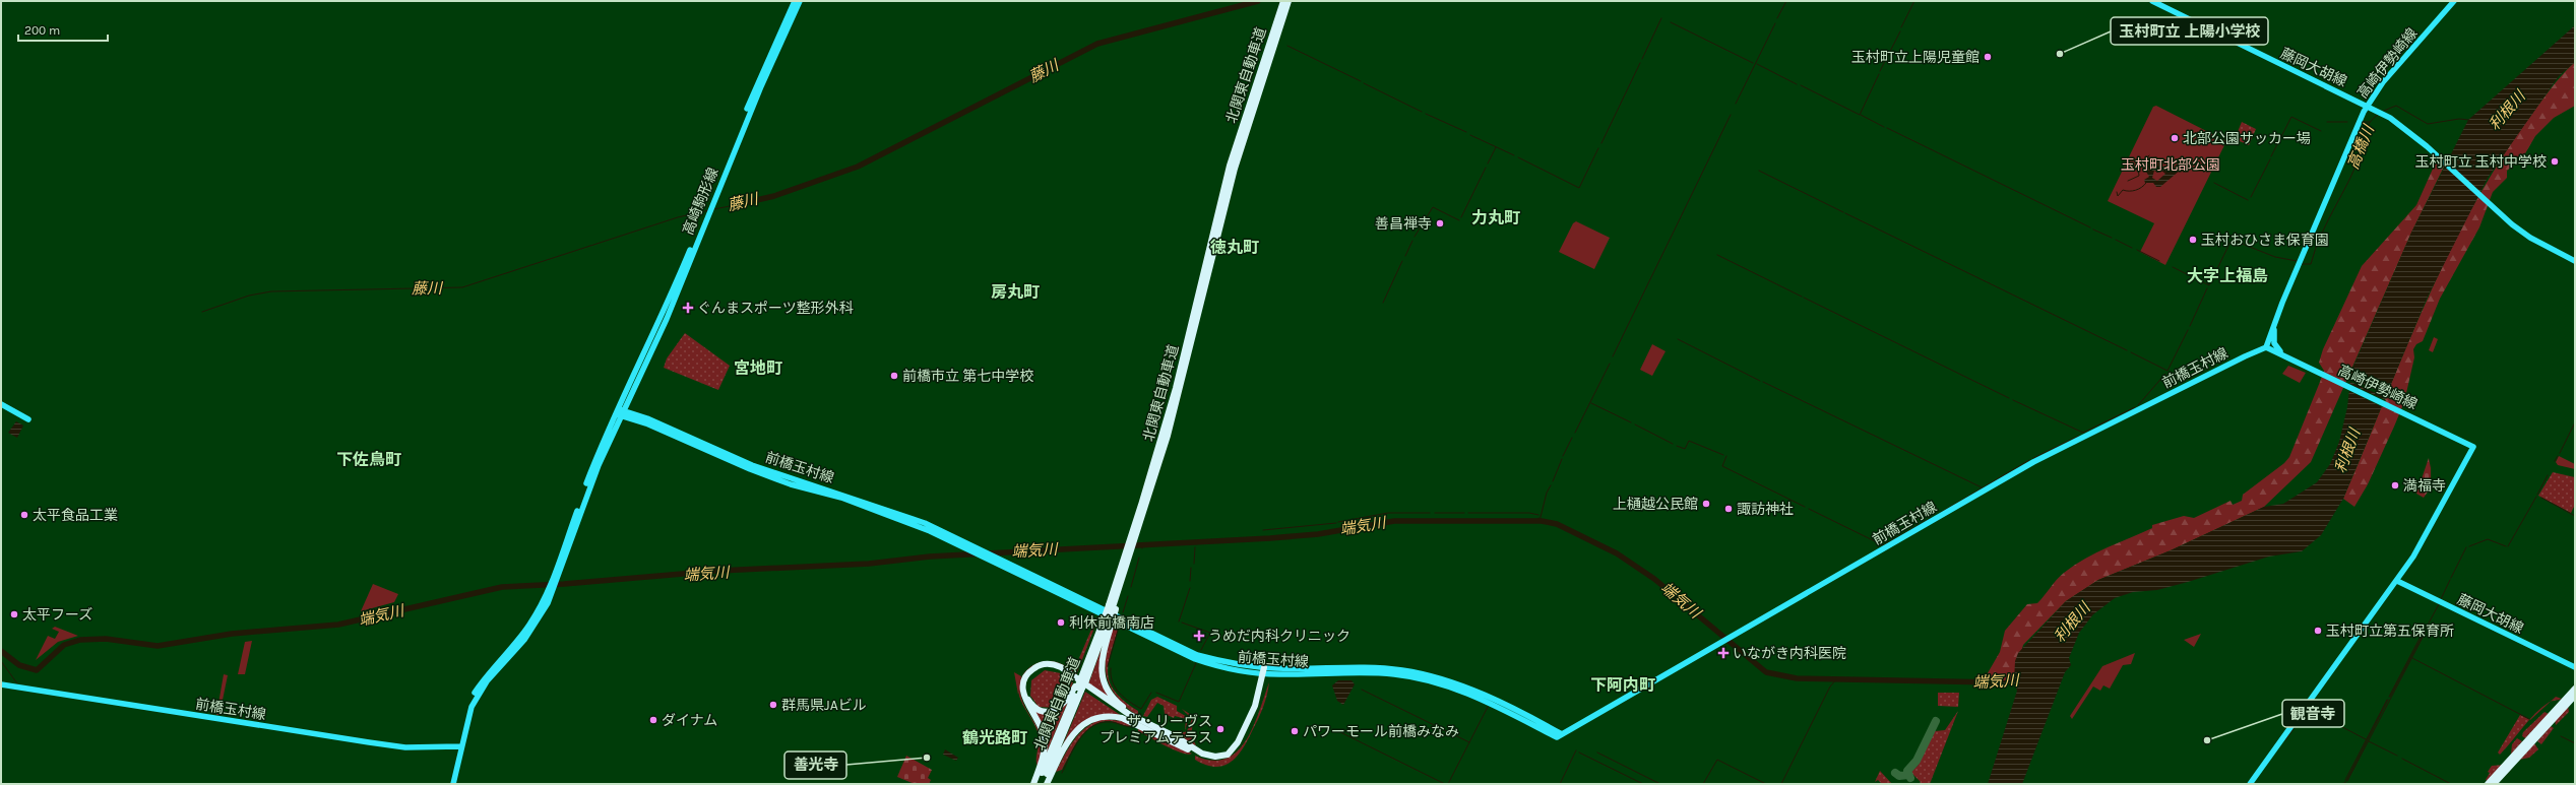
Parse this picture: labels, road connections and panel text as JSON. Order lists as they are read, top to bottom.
{
  "streets": {
    "highway": ["北関東自動車道"],
    "main road": [
      "高崎伊勢崎線",
      "藤岡大胡線",
      "高崎駒形線",
      "前橋玉村線"
    ]
  },
  "crossings": [
    ["高崎伊勢崎線", "藤岡大胡線"],
    ["高崎伊勢崎線", "前橋玉村線"],
    ["高崎駒形線", "前橋玉村線"]
  ],
  "districts": [
    "力丸町",
    "徳丸町",
    "大字上福島",
    "房丸町",
    "宮地町",
    "下佐鳥町",
    "下阿内町",
    "鶴光路町"
  ],
  "water": [
    "藤川",
    "利根川",
    "高橋川",
    "端気川"
  ],
  "parks": ["玉村町北部公園"],
  "places": {
    "other": [
      "玉村町立 上陽小学校",
      "玉村町立上陽児童館",
      "北部公園サッカー場",
      "玉村町立 玉村中学校",
      "善昌禅寺",
      "玉村おひさま保育園",
      "前橋市立 第七中学校",
      "満福寺",
      "上樋越公民館",
      "諏訪神社",
      "太平食品工業",
      "太平フーズ",
      "利休前橋南店",
      "玉村町立第五保育所",
      "群馬県JAビル",
      "ダイナム",
      "ザ・リーヴス プレミアムテラス",
      "パワーモール前橋みなみ",
      "観音寺",
      "善光寺"
    ],
    "health": ["ぐんまスポーツ整形外科", "うめだ内科クリニック", "いながき内科医院"]
  },
  "scale_bar": "200 m"
}
